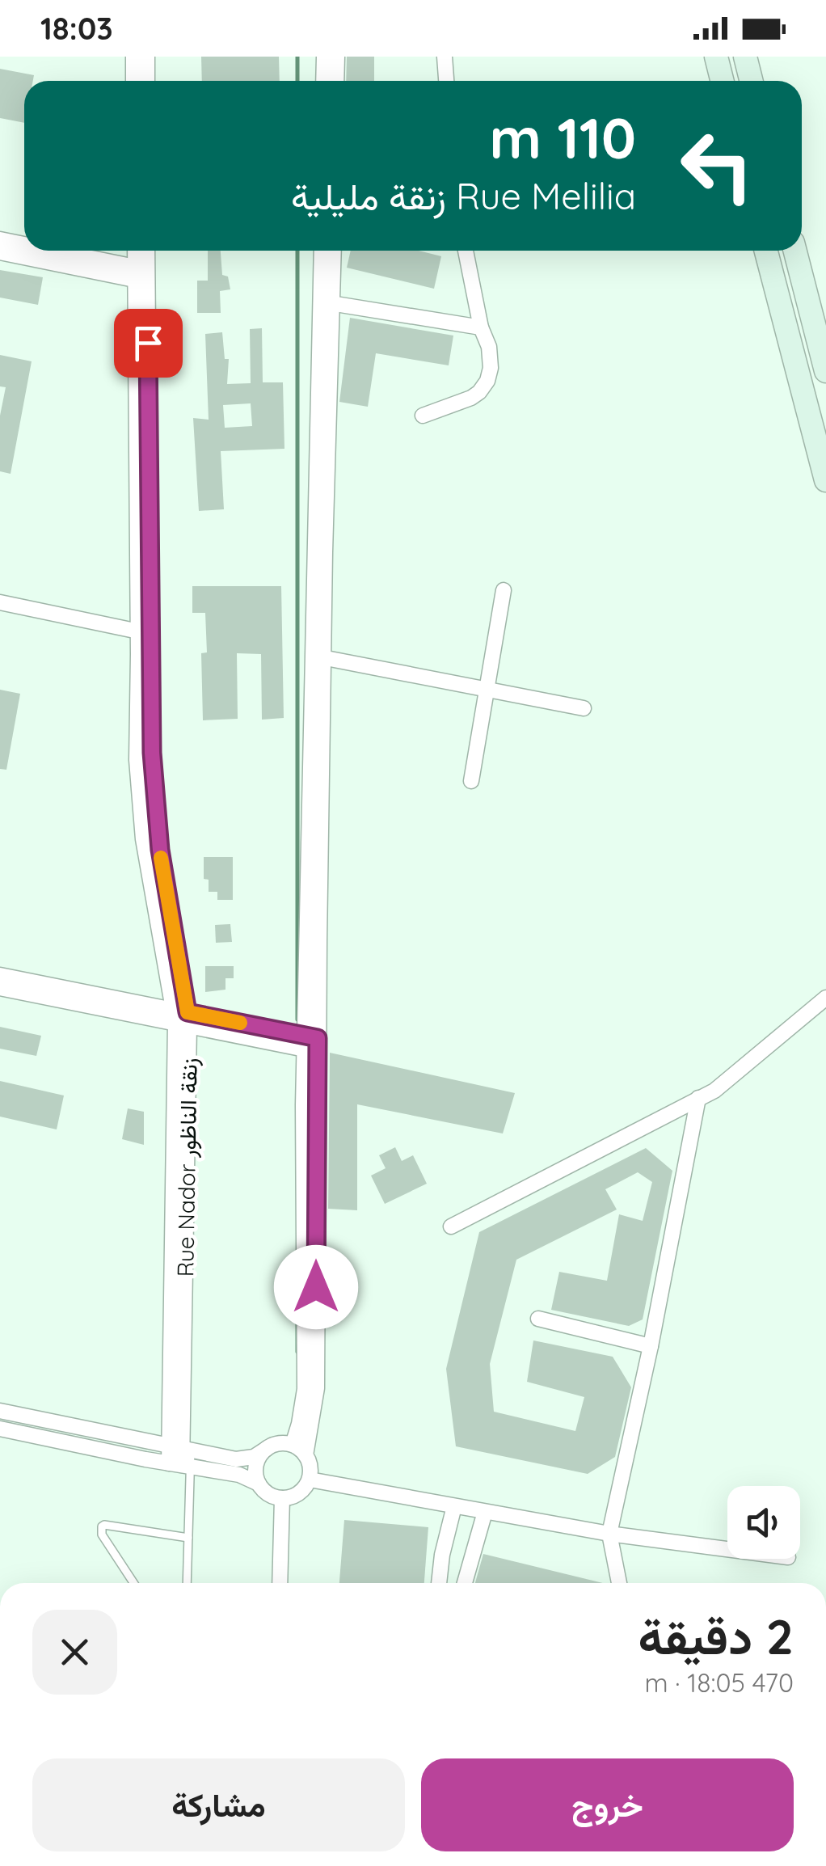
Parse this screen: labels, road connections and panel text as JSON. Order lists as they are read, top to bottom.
{
  "streets": {
    "street": ["Rue Nador زنقة الناظور"]
  },
  "page": {
    "status": "18:03",
    "turn": ["110 m", "Rue Melilia زنقة مليلية"],
    "heading": ["2 دقيقة", "470 m · 18:05"],
    "buttons": ["خروج", "مشاركة"]
  }
}
